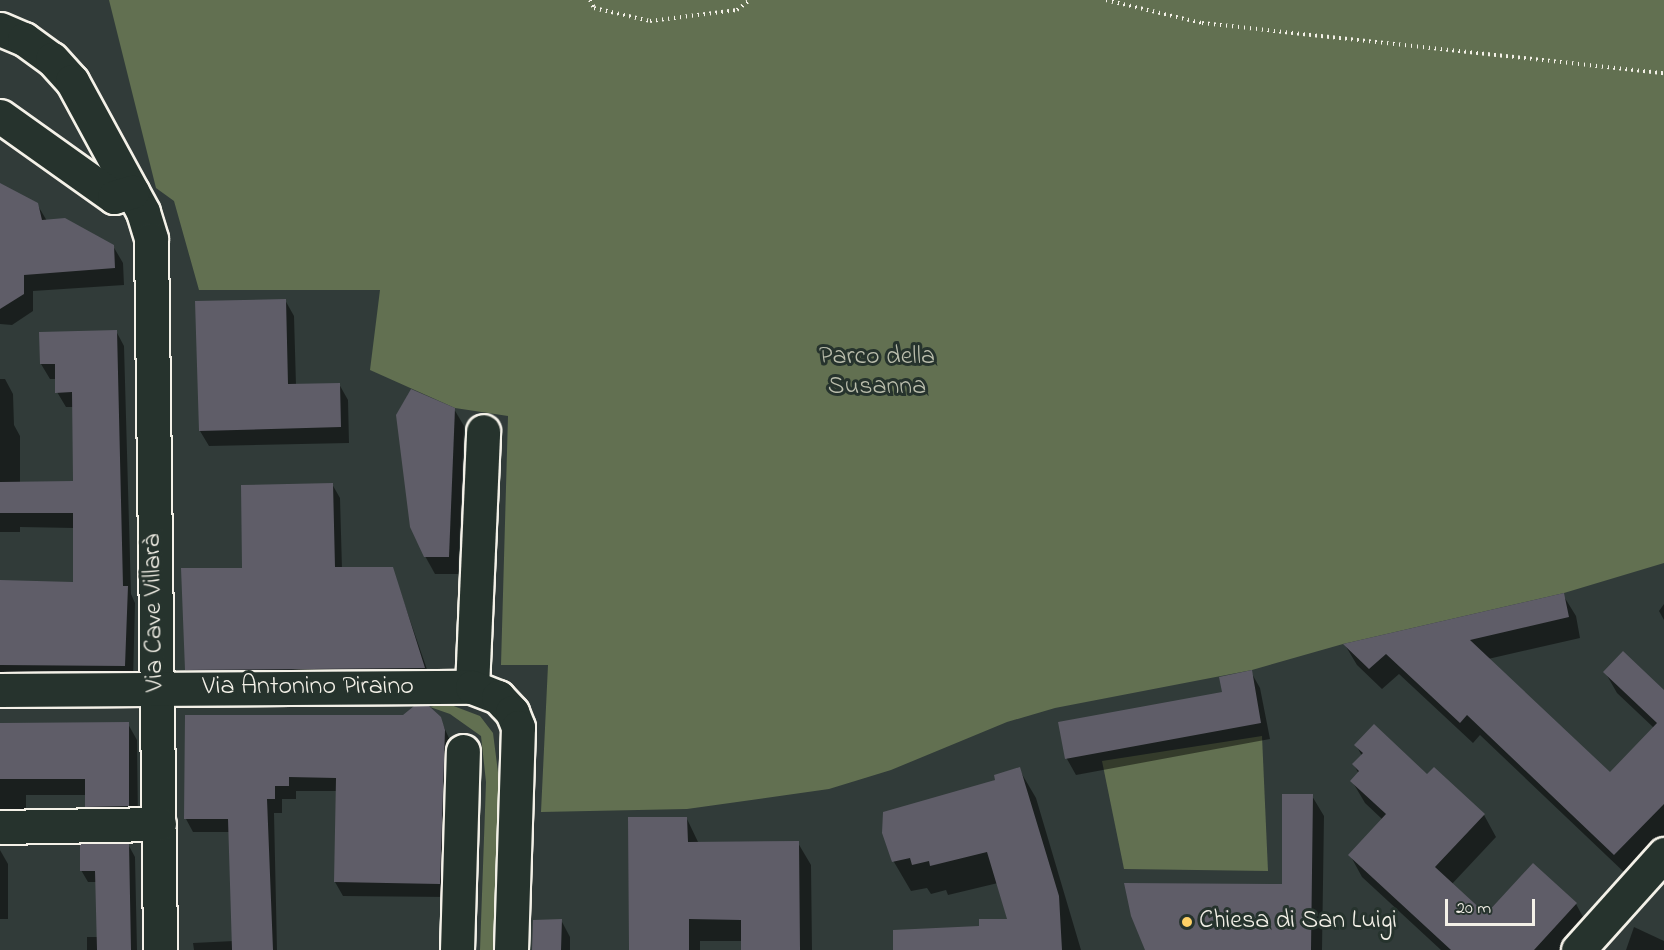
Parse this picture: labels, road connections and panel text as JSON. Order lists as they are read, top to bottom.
{
  "streets": {
    "street": ["Via Cave Villarà", "Via Antonino Piraino"]
  },
  "crossings": [
    ["Via Cave Villarà", "Via Antonino Piraino"]
  ],
  "parks": ["Parco della Susanna"],
  "places": ["Chiesa di San Luigi"],
  "scale_bar": "20 m"
}
